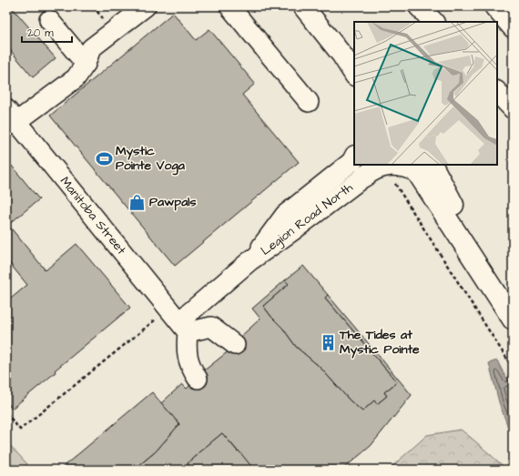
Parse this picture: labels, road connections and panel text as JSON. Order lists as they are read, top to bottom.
{
  "streets": {
    "street": ["Manitoba Street", "Legion Road North"]
  },
  "crossings": [
    ["Manitoba Street", "Legion Road North"]
  ],
  "places": {
    "sports": ["Mystic Pointe Voga"],
    "shop": ["Pawpals"],
    "building": ["The Tides at Mystic Pointe"]
  },
  "scale_bar": "20 m"
}
